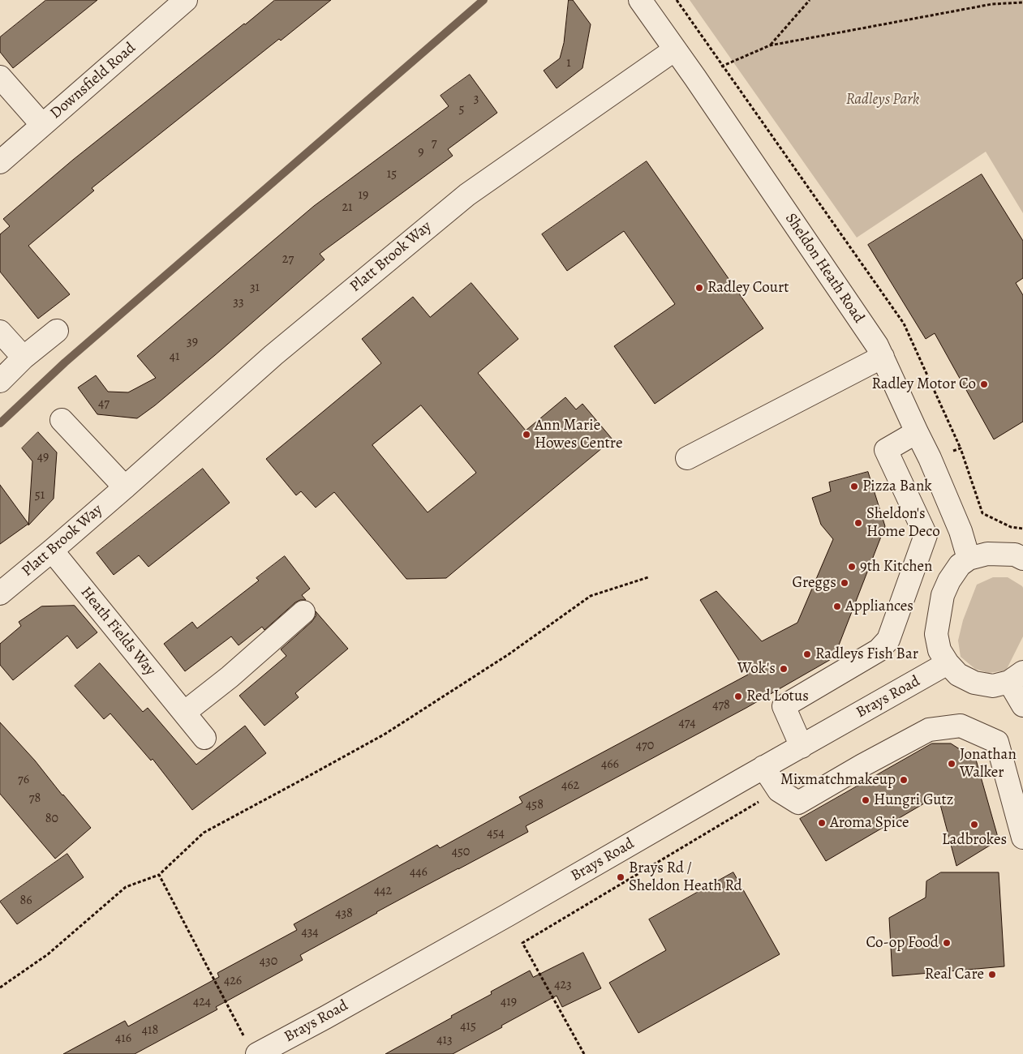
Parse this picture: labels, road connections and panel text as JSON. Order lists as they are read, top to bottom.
{
  "streets": {
    "street": [
      "Downsfield Road",
      "Platt Brook Way",
      "Sheldon Heath Road",
      "Heath Fields Way",
      "Brays Road"
    ]
  },
  "crossings": [
    ["Platt Brook Way", "Sheldon Heath Road"],
    ["Platt Brook Way", "Heath Fields Way"]
  ],
  "parks": ["Radleys Park"],
  "places": [
    "Radley Court",
    "Radley Motor Co",
    "Ann Marie Howes Centre",
    "Pizza Bank",
    "Sheldon's Home Deco",
    "9th Kitchen",
    "Greggs",
    "Appliances",
    "Radleys Fish Bar",
    "Wok's",
    "Red Lotus",
    "Jonathan Walker",
    "Mixmatchmakeup",
    "Hungri Gutz",
    "Aroma Spice",
    "Ladbrokes",
    "Brays Rd / Sheldon Heath Rd",
    "Co-op Food",
    "Real Care"
  ],
  "house_numbers": [
    "1",
    "3",
    "5",
    "7",
    "9",
    "15",
    "19",
    "21",
    "27",
    "31",
    "33",
    "39",
    "41",
    "47",
    "49",
    "51",
    "478",
    "474",
    "470",
    "466",
    "76",
    "462",
    "78",
    "458",
    "80",
    "454",
    "450",
    "446",
    "442",
    "86",
    "438",
    "434",
    "430",
    "426",
    "423",
    "424",
    "419",
    "415",
    "418",
    "416",
    "413"
  ]
}
